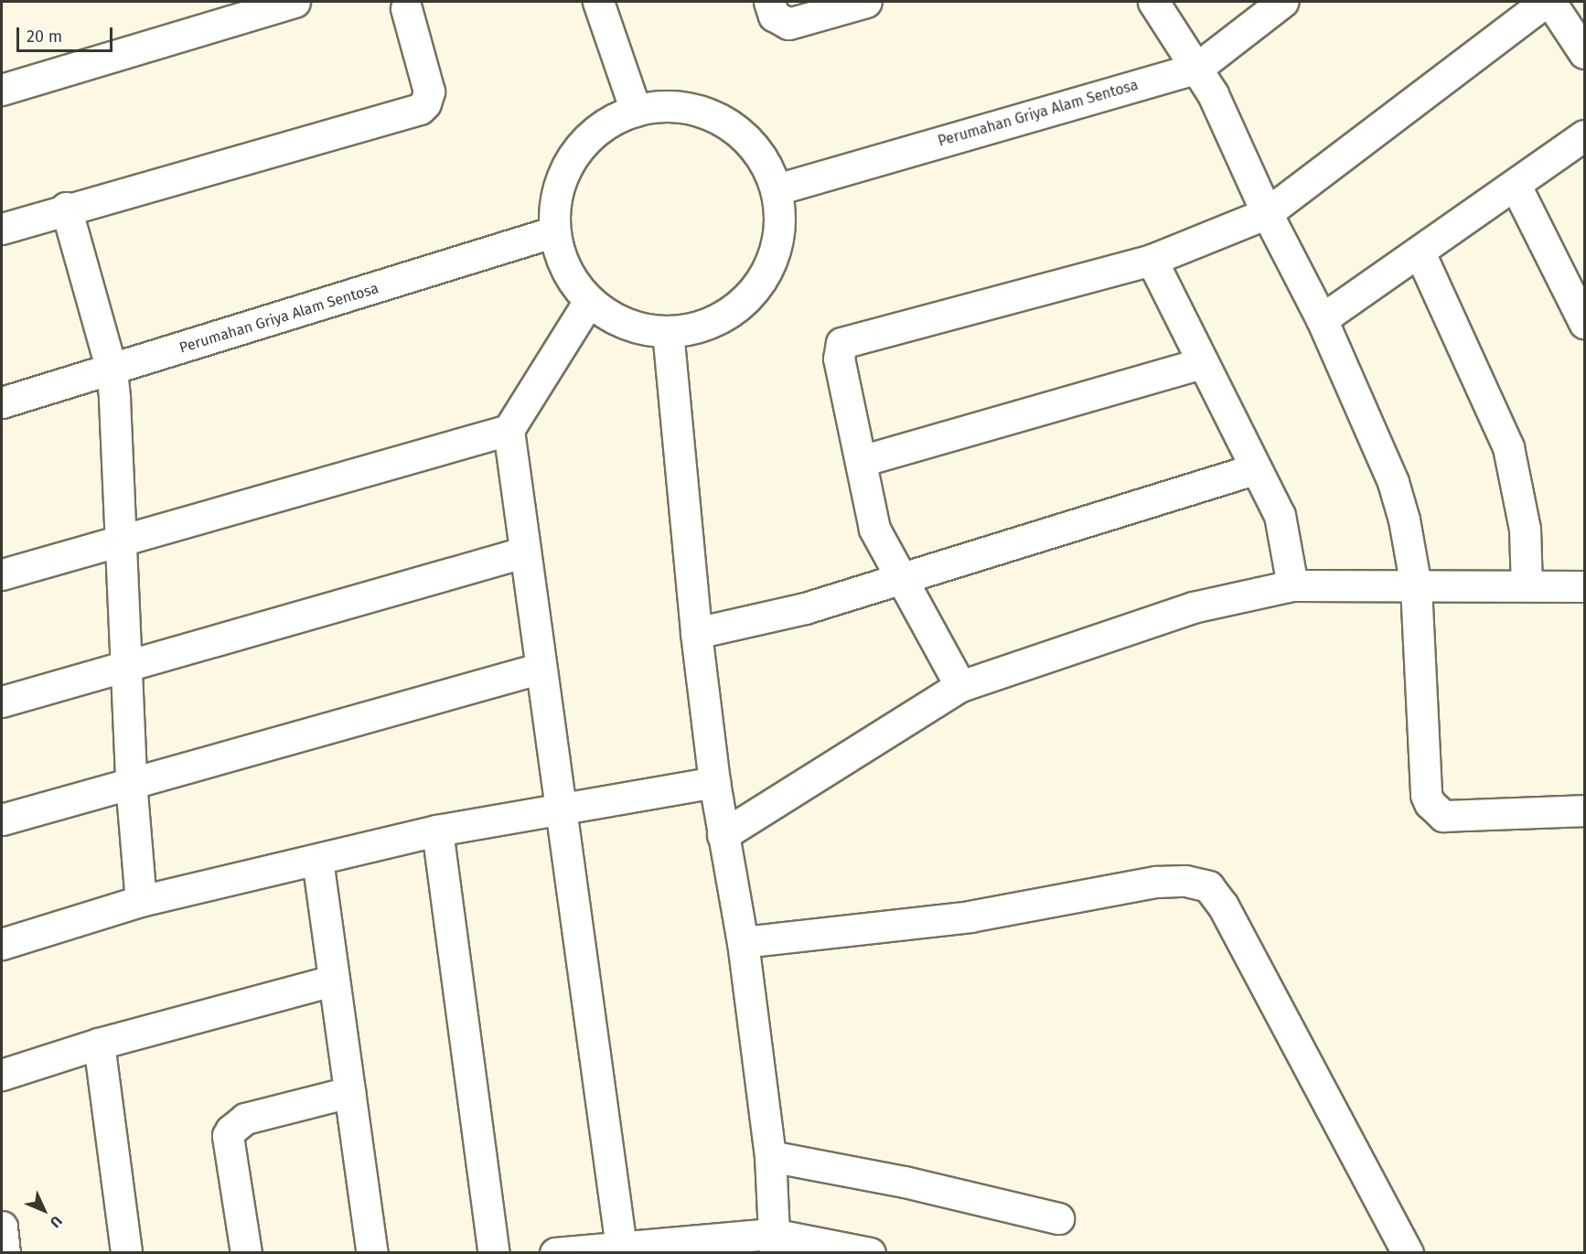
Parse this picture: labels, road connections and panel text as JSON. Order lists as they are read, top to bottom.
{
  "streets": {
    "street": ["Perumahan Griya Alam Sentosa"]
  },
  "scale_bar": "20 m",
  "north": "bottom right"
}
